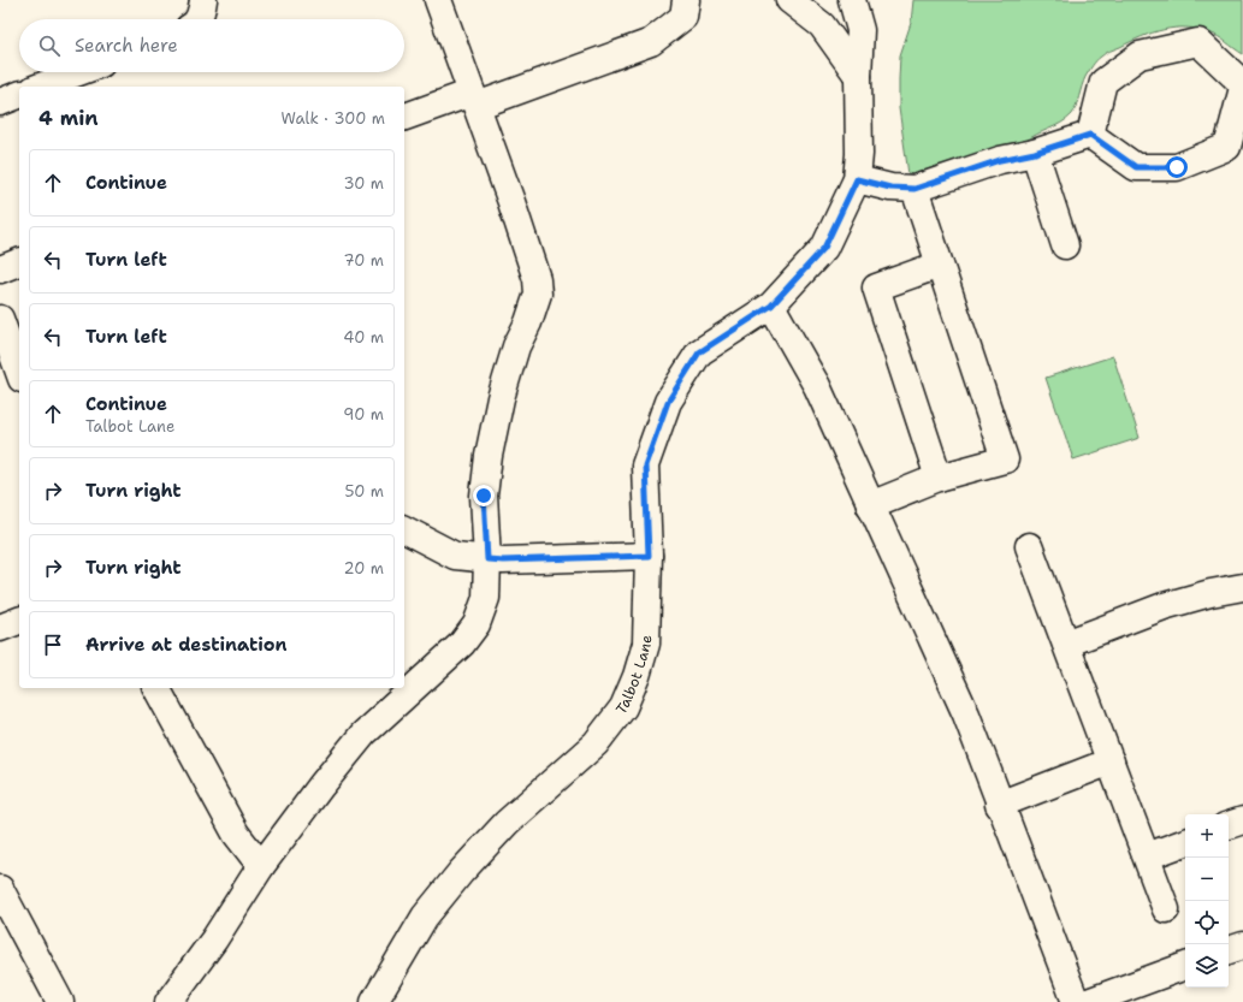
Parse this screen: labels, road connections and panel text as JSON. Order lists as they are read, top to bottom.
{
  "streets": {
    "street": ["Talbot Lane"]
  },
  "page": {
    "search": "Search here",
    "heading": ["4 min", "Walk · 300 m"],
    "list": [
      ["Continue", "30 m"],
      ["Turn left", "70 m"],
      ["Turn left", "40 m"],
      ["Continue", "Talbot Lane", "90 m"],
      ["Turn right", "50 m"],
      ["Turn right", "20 m"],
      "Arrive at destination"
    ],
    "map_buttons": ["+", "−"]
  }
}
